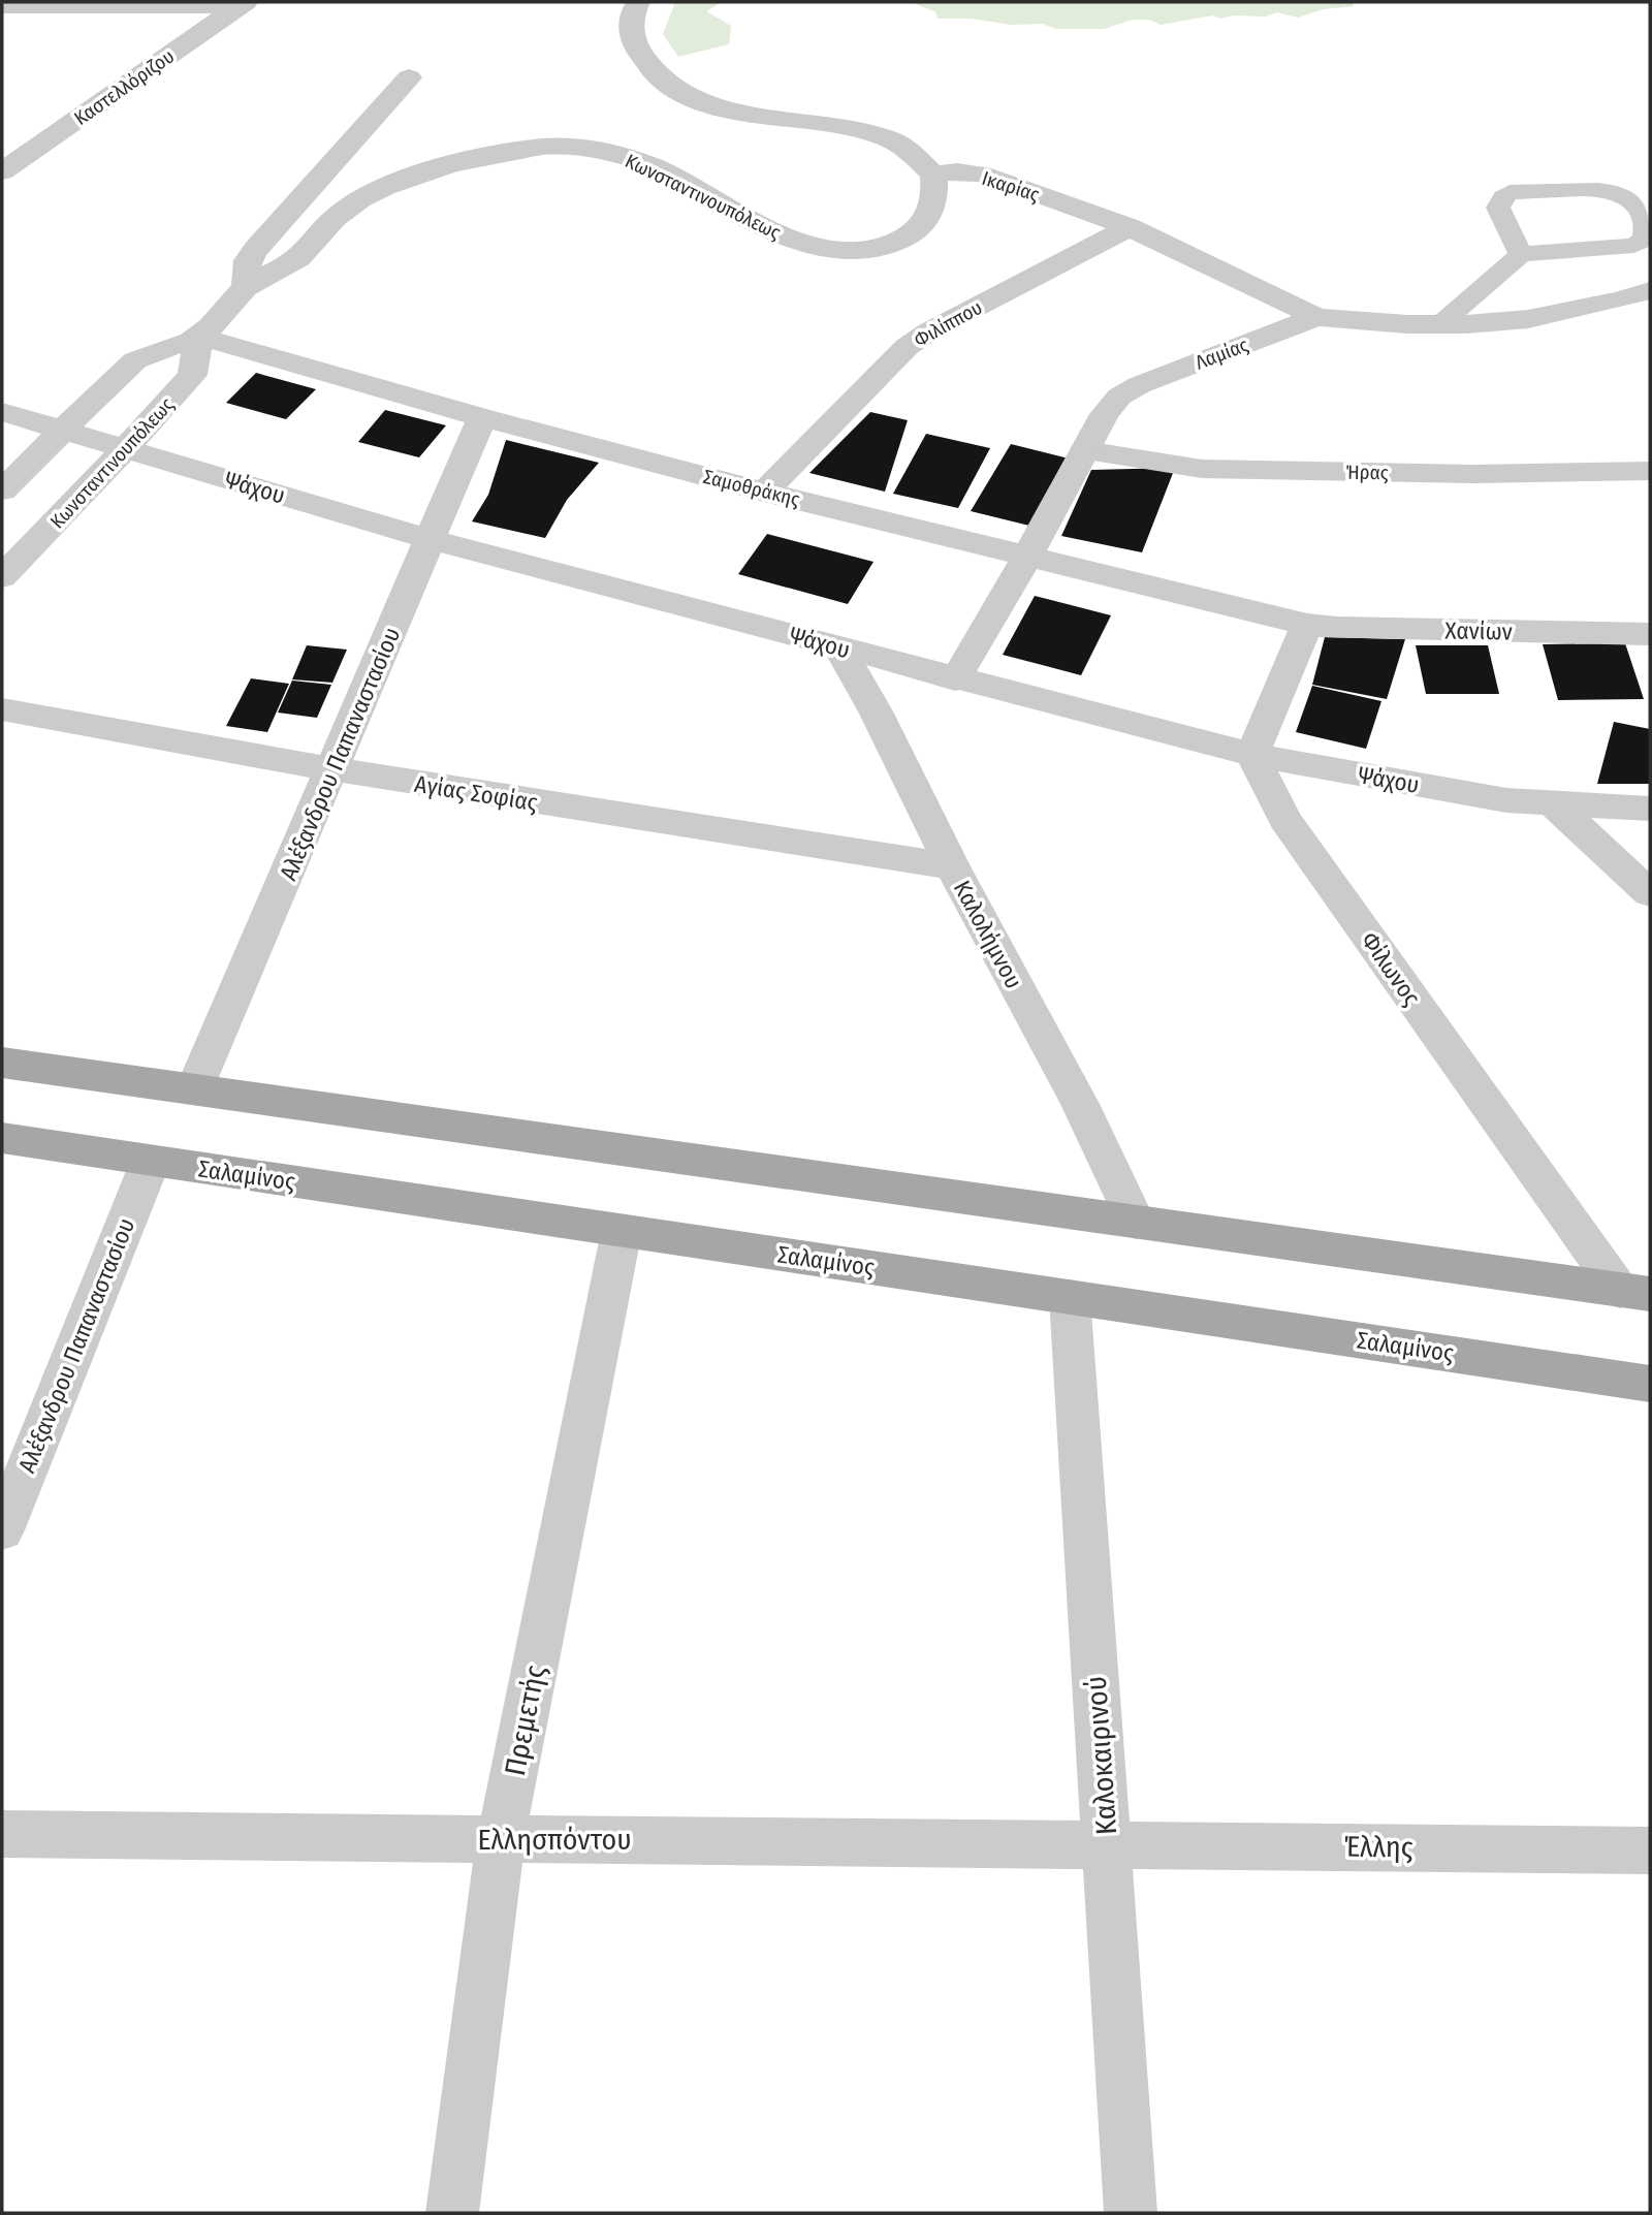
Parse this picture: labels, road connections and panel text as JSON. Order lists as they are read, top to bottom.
{
  "streets": {
    "main road": ["Σαλαμίνος"],
    "street": [
      "Καστελλόριζου",
      "Ικαρίας",
      "Κωνσταντινουπόλεως",
      "Φιλίππου",
      "Λαμίας",
      "Ήρας",
      "Ψάχου",
      "Σαμοθράκης",
      "Χανίων",
      "Αλέξανδρου Παπαναστασίου",
      "Αγίας Σοφίας",
      "Καλολήμνου",
      "Φίλωνος",
      "Πρεμετής",
      "Καλοκαιρινού",
      "Ελλησπόντου",
      "Έλλης"
    ]
  },
  "crossings": [
    ["Ικαρίας", "Κωνσταντινουπόλεως"],
    ["Ικαρίας", "Φιλίππου"],
    ["Ικαρίας", "Λαμίας"],
    ["Κωνσταντινουπόλεως", "Ψάχου"],
    ["Κωνσταντινουπόλεως", "Σαμοθράκης"],
    ["Φιλίππου", "Σαμοθράκης"],
    ["Λαμίας", "Ήρας"],
    ["Λαμίας", "Ψάχου"],
    ["Λαμίας", "Σαμοθράκης"],
    ["Ψάχου", "Αλέξανδρου Παπαναστασίου"],
    ["Ψάχου", "Καλολήμνου"],
    ["Ψάχου", "Φίλωνος"],
    ["Σαμοθράκης", "Χανίων"],
    ["Σαμοθράκης", "Αλέξανδρου Παπαναστασίου"],
    ["Αλέξανδρου Παπαναστασίου", "Αγίας Σοφίας"],
    ["Αλέξανδρου Παπαναστασίου", "Σαλαμίνος"],
    ["Αγίας Σοφίας", "Καλολήμνου"],
    ["Σαλαμίνος", "Πρεμετής"],
    ["Σαλαμίνος", "Καλοκαιρινού"],
    ["Πρεμετής", "Ελλησπόντου"],
    ["Καλοκαιρινού", "Ελλησπόντου"],
    ["Καλοκαιρινού", "Έλλης"],
    ["Ελλησπόντου", "Έλλης"]
  ]
}
